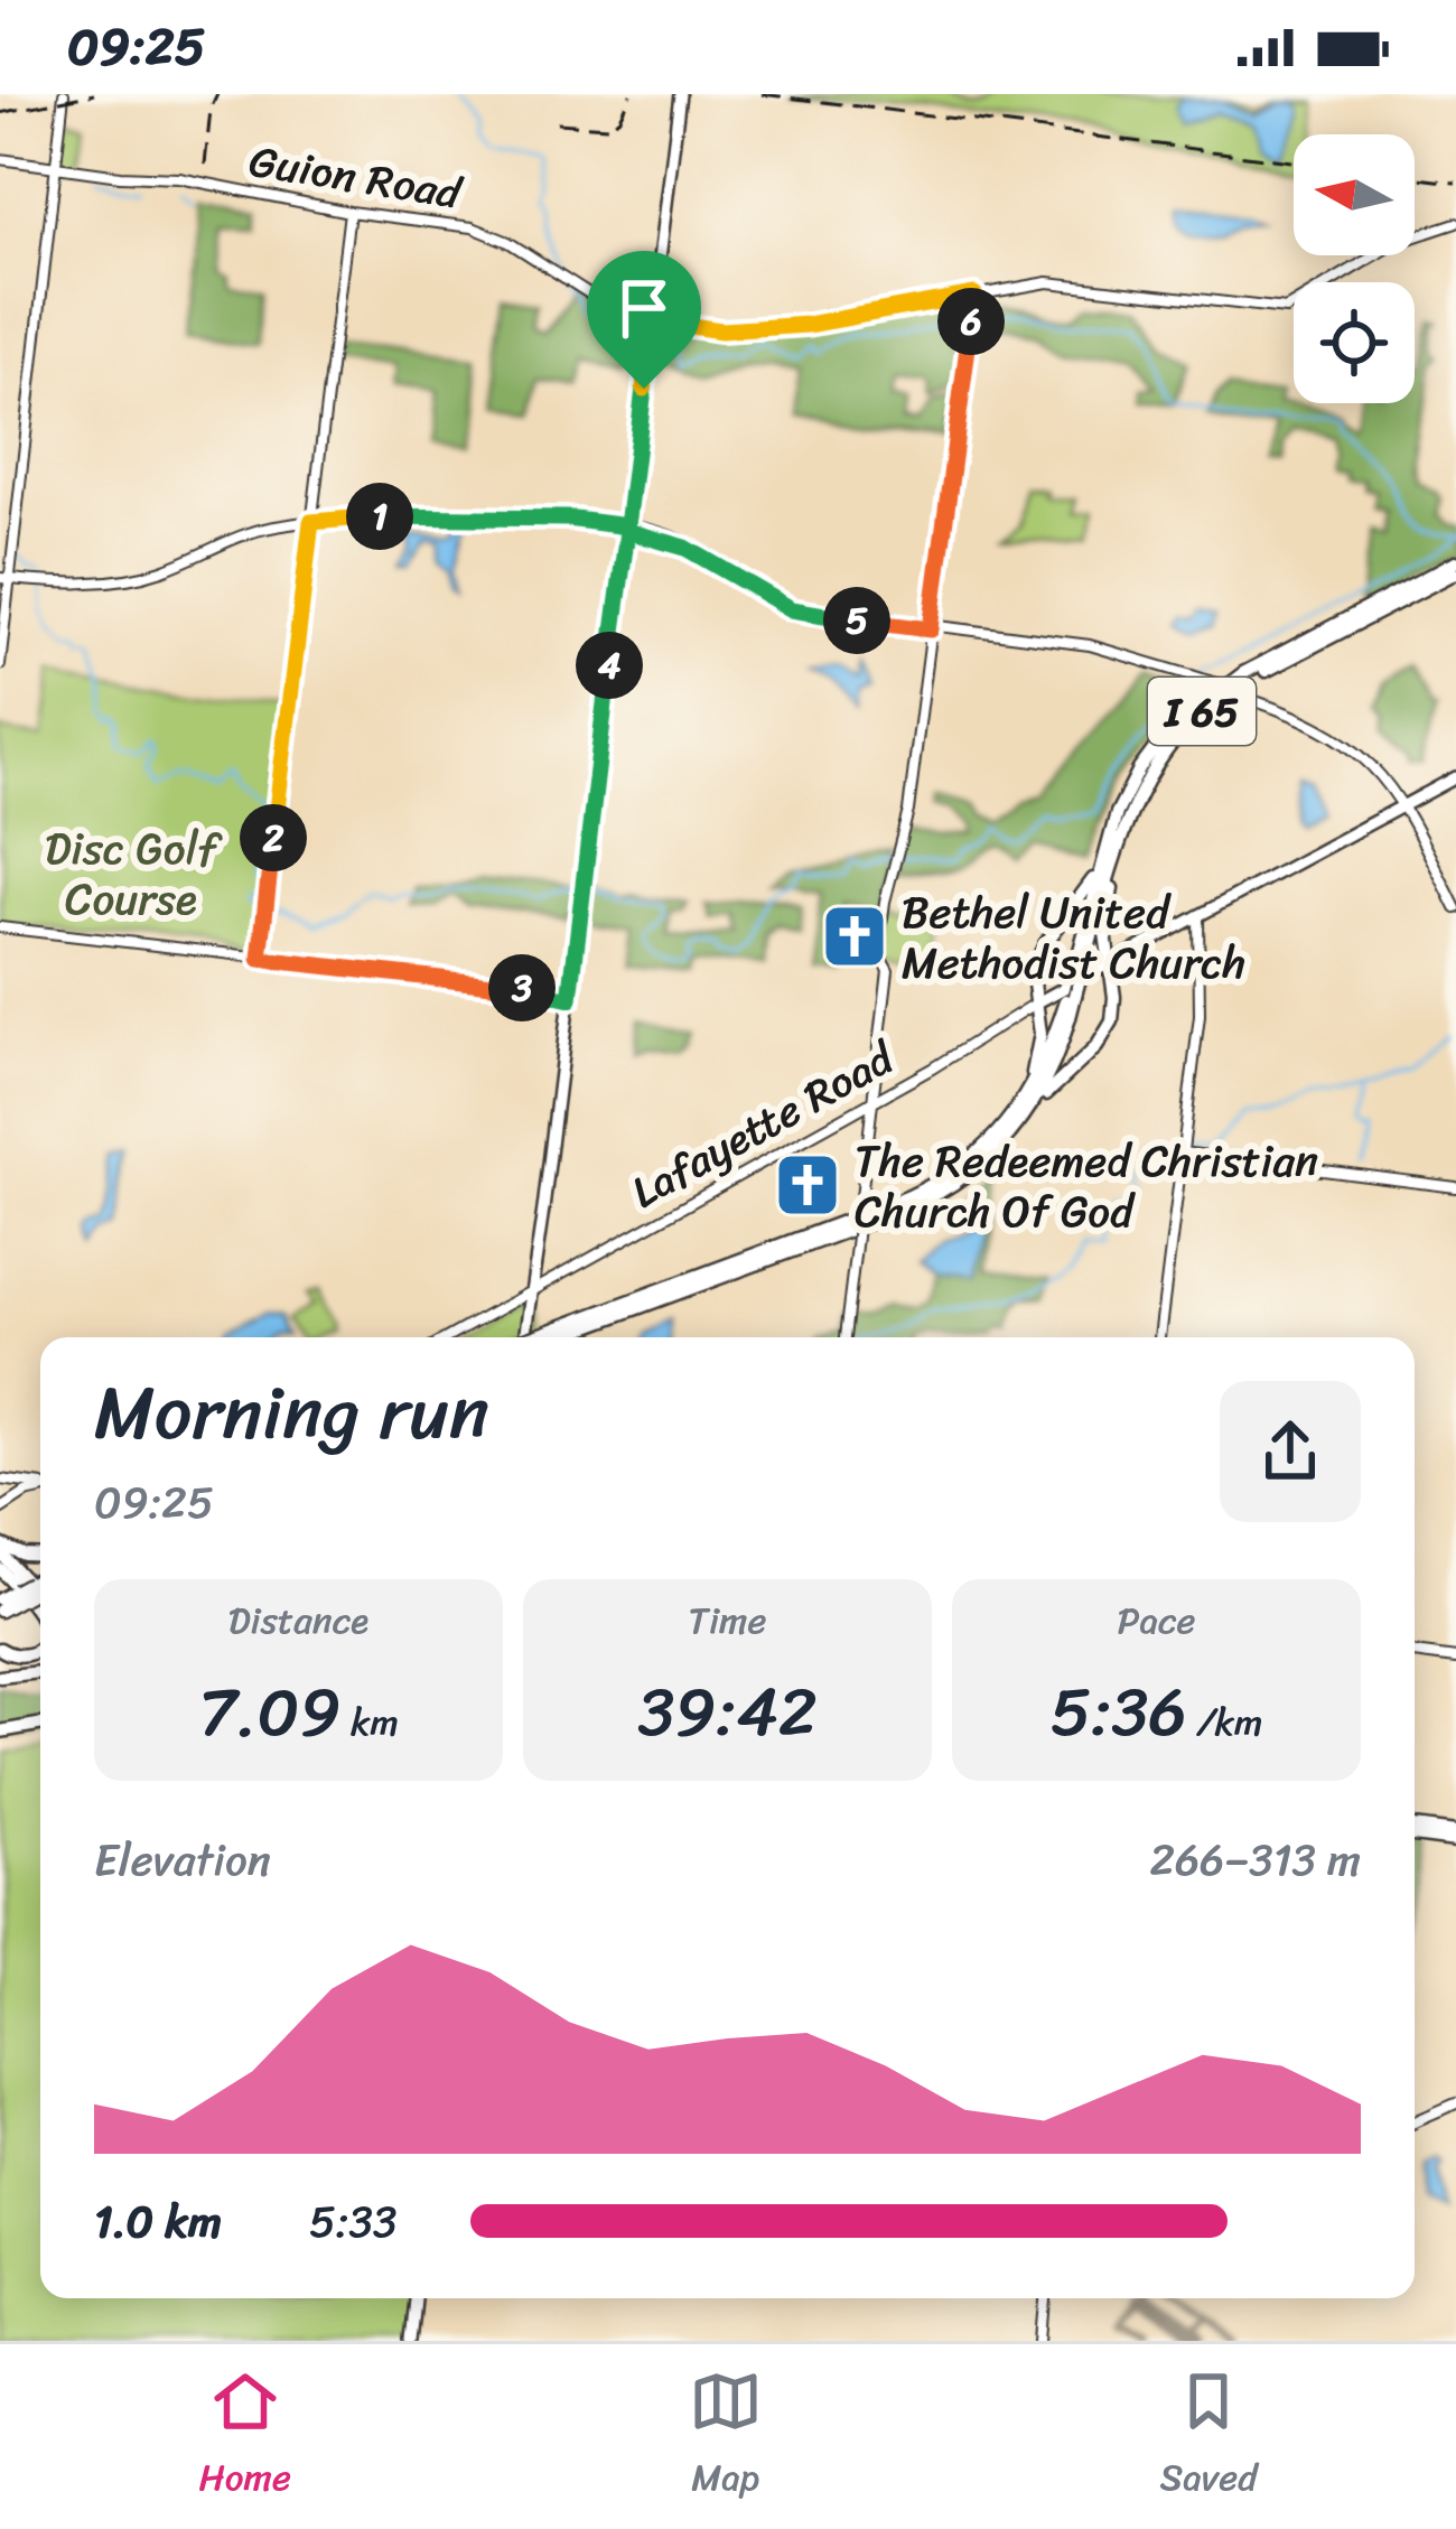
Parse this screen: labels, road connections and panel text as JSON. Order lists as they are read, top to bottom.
{
  "streets": {
    "highway": ["I 65"],
    "main road": ["Lafayette Road"],
    "street": ["Guion Road"]
  },
  "parks": ["Disc Golf Course"],
  "places": {
    "church": ["Bethel United Methodist Church", "The Redeemed Christian Church Of God"]
  },
  "north": "left",
  "page": {
    "status": "09:25",
    "pins": [
      "6",
      "1",
      "5",
      "4",
      "2",
      "3"
    ],
    "heading": ["Morning run", "09:25"],
    "stats": [
      ["Distance", "7.09 km"],
      ["Time", "39:42"],
      ["Pace", "5:36 /km"]
    ],
    "chart": ["Elevation", "266–313 m"],
    "list": [
      {
        "name": "1.0 km",
        "note": "5:33"
      }
    ],
    "tabs": ["Home", "Map", "Saved"]
  }
}
